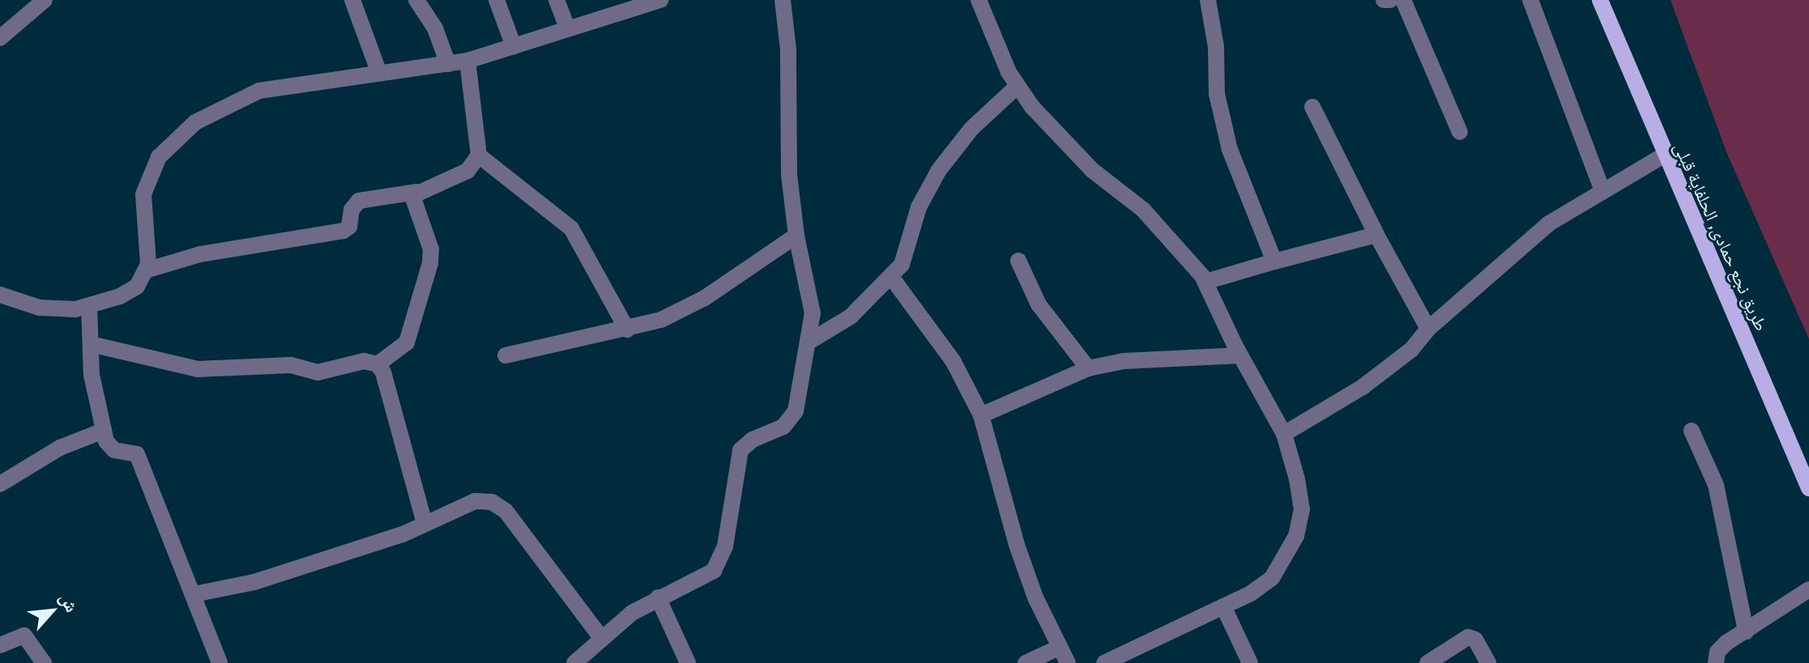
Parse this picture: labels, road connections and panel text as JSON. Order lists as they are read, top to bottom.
{
  "streets": {
    "main road": ["طريق نجع حمادى, الحلفاية قبلى"]
  },
  "north": "top right"
}
